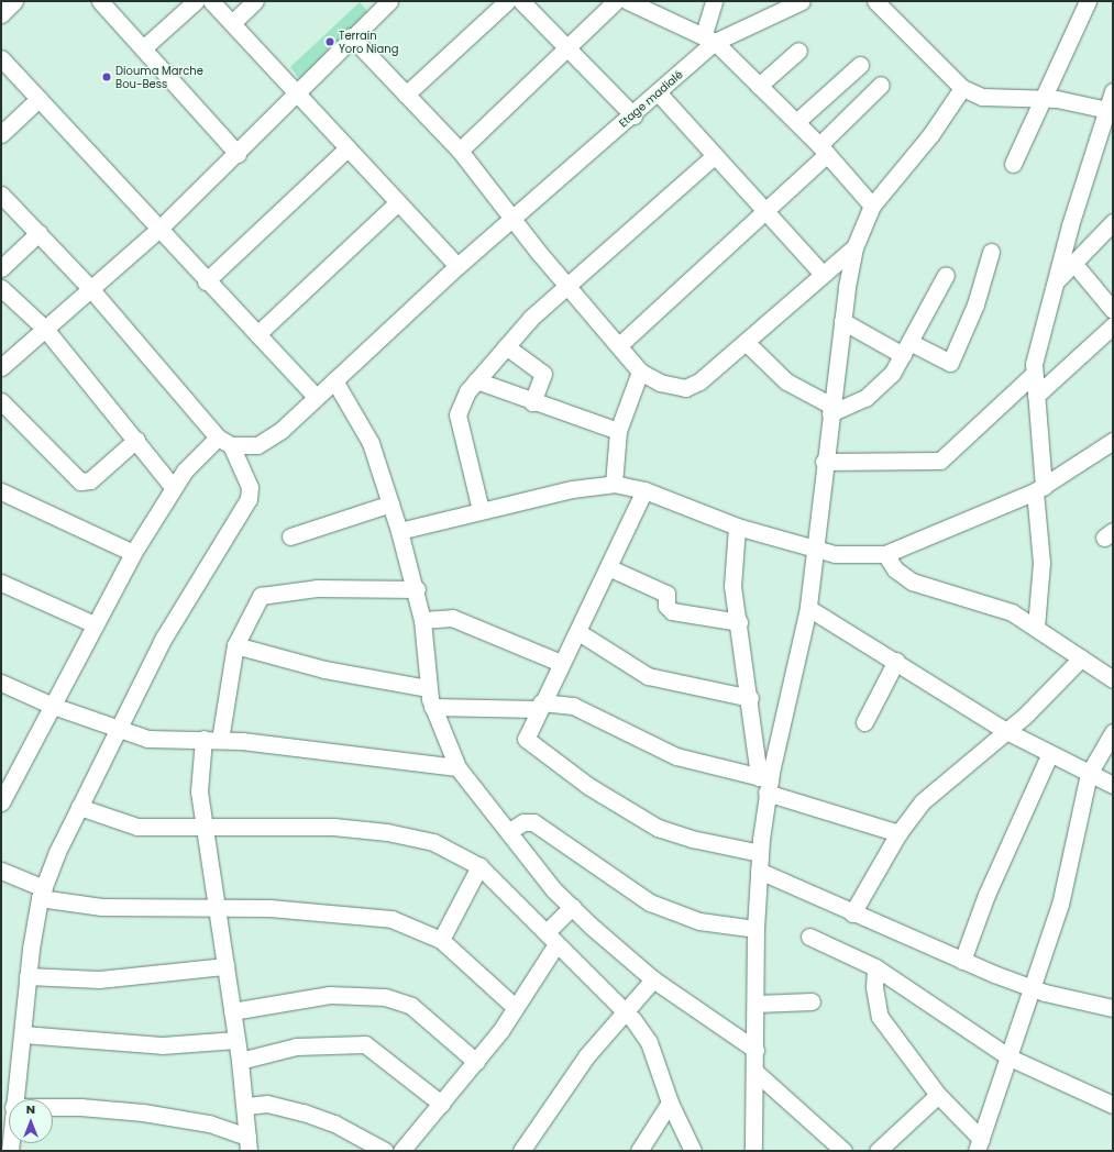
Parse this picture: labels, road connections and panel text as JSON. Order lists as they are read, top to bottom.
{
  "streets": {
    "street": ["Etage madialé"]
  },
  "places": ["Terrain Yoro Niang", "Diouma Marche Bou-Bess"],
  "north": "top"
}
